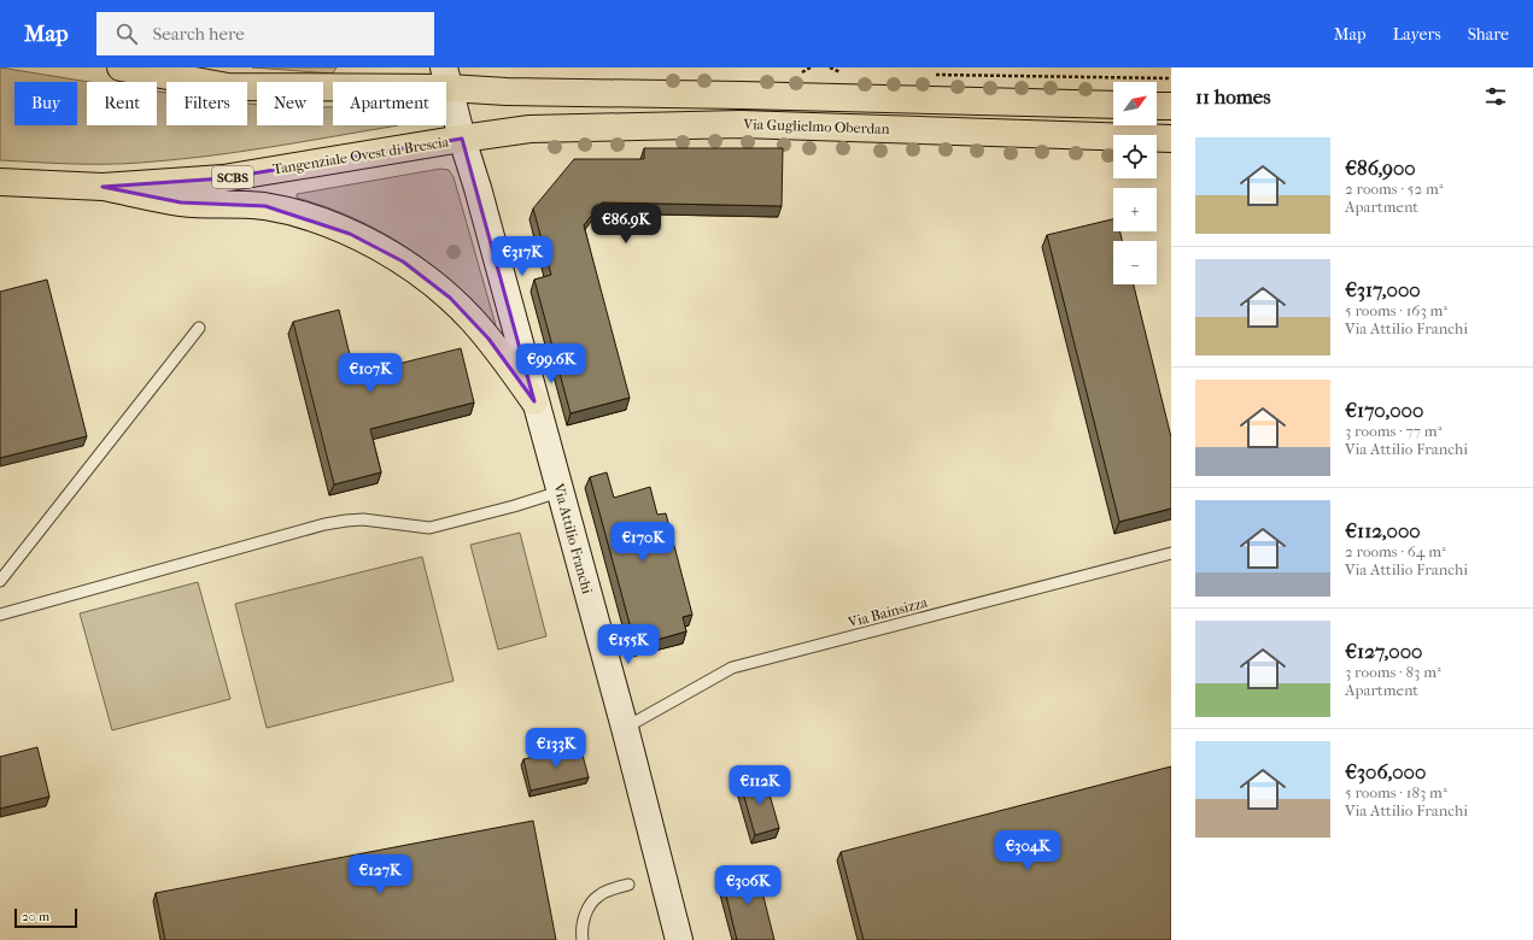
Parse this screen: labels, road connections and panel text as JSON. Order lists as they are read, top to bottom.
{
  "streets": {
    "main road": ["Via Guglielmo Oberdan", "Tangenziale Ovest di Brescia", "SCBS"],
    "street": ["Via Attilio Franchi"],
    "lane": ["Via Bainsizza"]
  },
  "crossings": [
    ["Via Guglielmo Oberdan", "Tangenziale Ovest di Brescia"],
    ["Via Guglielmo Oberdan", "Via Attilio Franchi"],
    ["Tangenziale Ovest di Brescia", "Via Attilio Franchi"],
    ["Via Attilio Franchi", "Via Bainsizza"]
  ],
  "scale_bar": "20 m",
  "north": "top right",
  "page": {
    "header": "Map",
    "search": "Search here",
    "nav": ["Map", "Layers", "Share"],
    "heading": "11 homes",
    "map_buttons": ["+", "−"],
    "chip": [
      "Buy",
      "Rent",
      "Filters",
      "New",
      "Apartment"
    ],
    "list": [
      {
        "name": "€86,900",
        "note": "2 rooms · 52 m² · Apartment"
      },
      {
        "name": "€317,000",
        "note": "5 rooms · 163 m² · Via Attilio Franchi"
      },
      {
        "name": "€170,000",
        "note": "3 rooms · 77 m² · Via Attilio Franchi"
      },
      {
        "name": "€112,000",
        "note": "2 rooms · 64 m² · Via Attilio Franchi"
      },
      {
        "name": "€127,000",
        "note": "3 rooms · 83 m² · Apartment"
      },
      {
        "name": "€306,000",
        "note": "5 rooms · 183 m² · Via Attilio Franchi"
      }
    ],
    "price": [
      "€86.9K",
      "€317K",
      "€99.6K",
      "€107K",
      "€170K",
      "€155K",
      "€133K",
      "€112K",
      "€304K",
      "€127K",
      "€306K"
    ],
    "scale": "20 m"
  }
}
